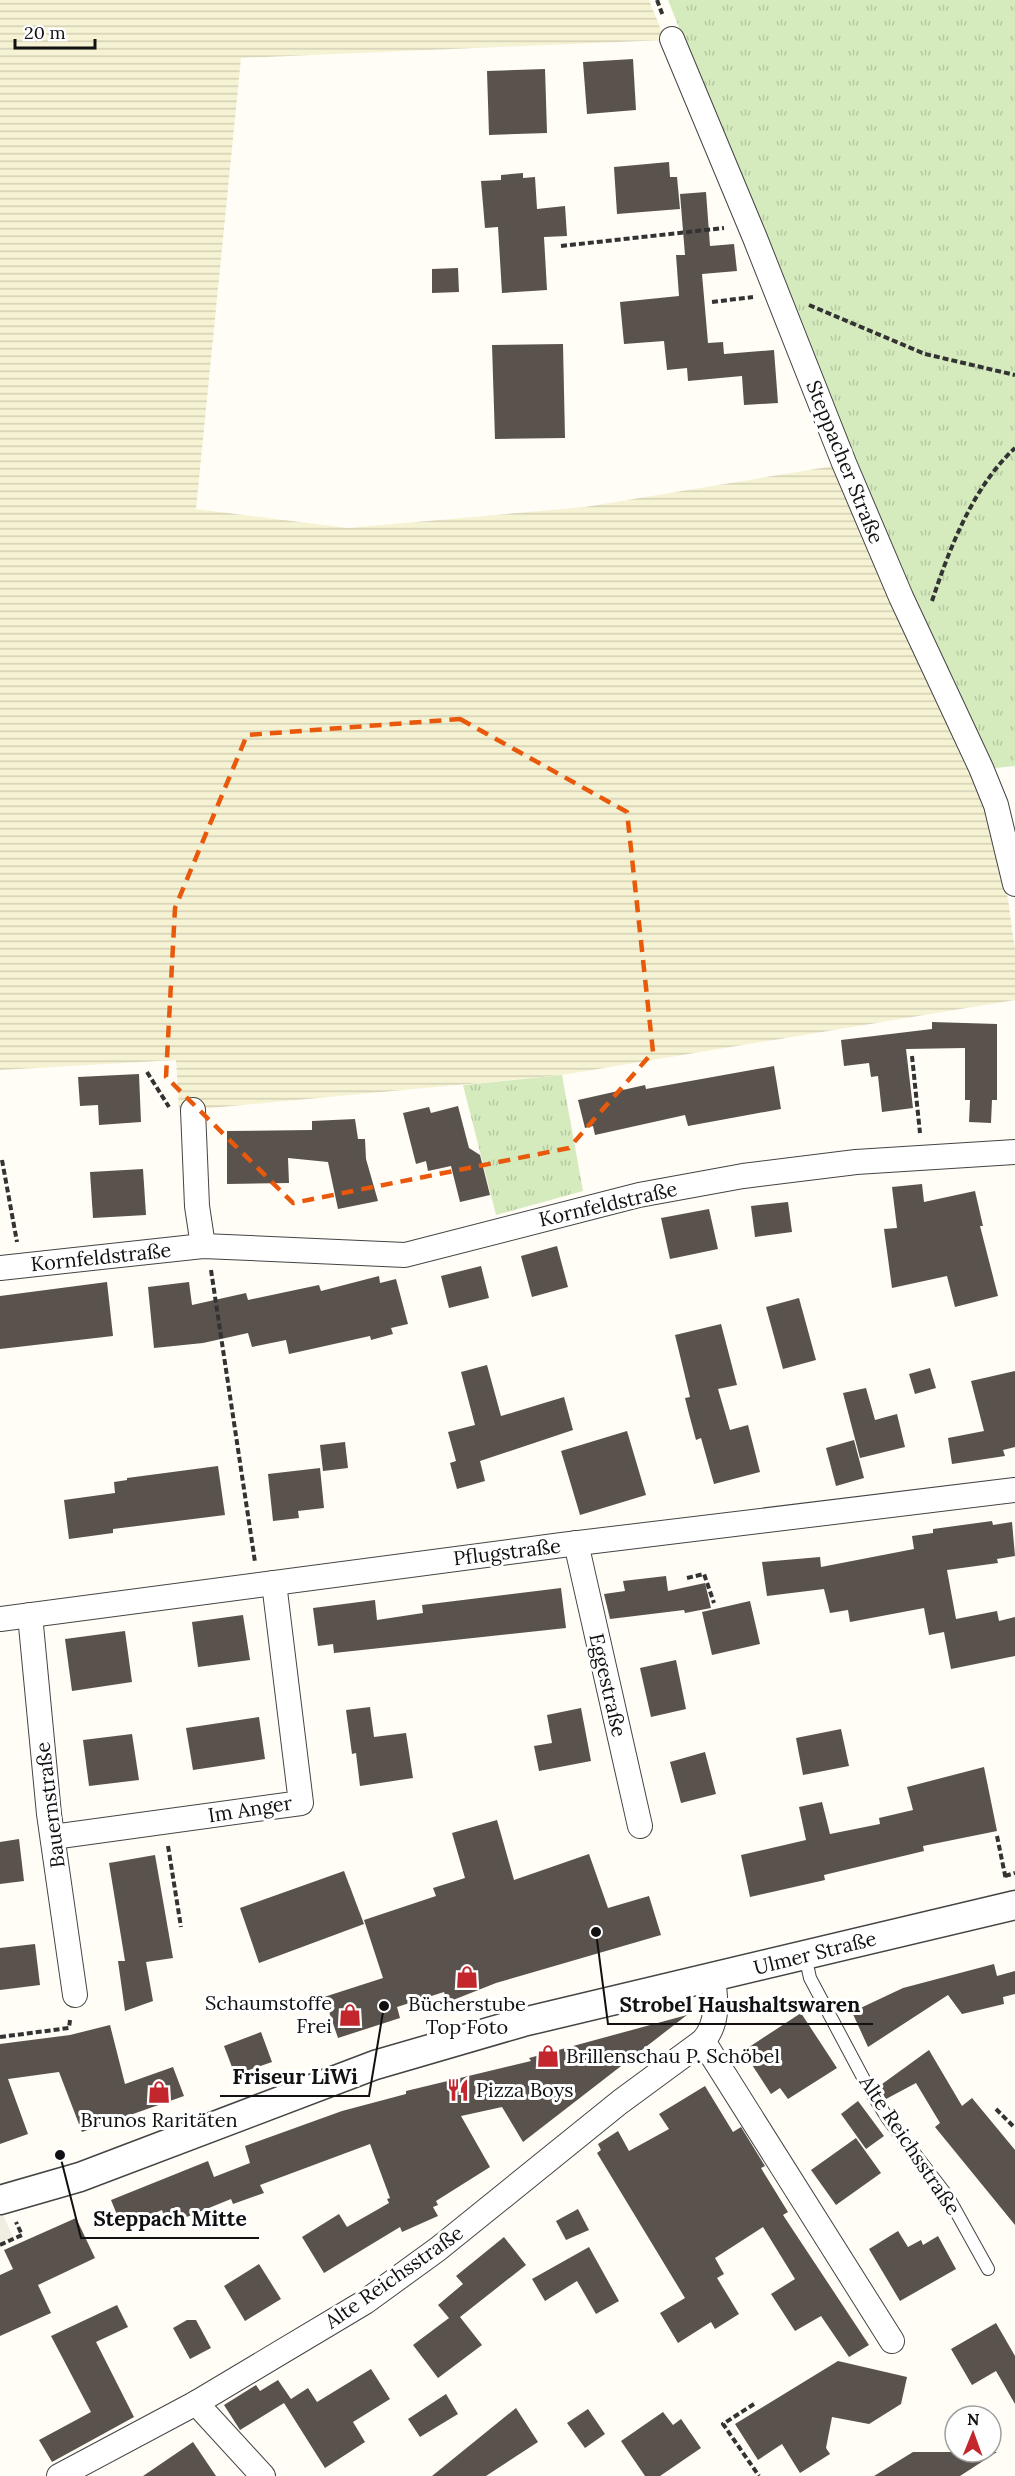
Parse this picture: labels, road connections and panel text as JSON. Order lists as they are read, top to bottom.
{
  "streets": {
    "street": [
      "Steppacher Straße",
      "Kornfeldstraße",
      "Pflugstraße",
      "Eggestraße",
      "Bauernstraße",
      "Im Anger",
      "Ulmer Straße",
      "Alte Reichsstraße"
    ]
  },
  "crossings": [
    ["Pflugstraße", "Eggestraße"],
    ["Pflugstraße", "Bauernstraße"],
    ["Pflugstraße", "Im Anger"],
    ["Bauernstraße", "Im Anger"],
    ["Ulmer Straße", "Alte Reichsstraße"]
  ],
  "places": {
    "other": ["Strobel Haushaltswaren", "Friseur LiWi", "Steppach Mitte"],
    "shop": [
      "Bücherstube Top Foto",
      "Schaumstoffe Frei",
      "Brillenschau P. Schöbel",
      "Brunos Raritäten"
    ],
    "restaurant": ["Pizza Boys"]
  },
  "scale_bar": "20 m",
  "north": "top"
}
